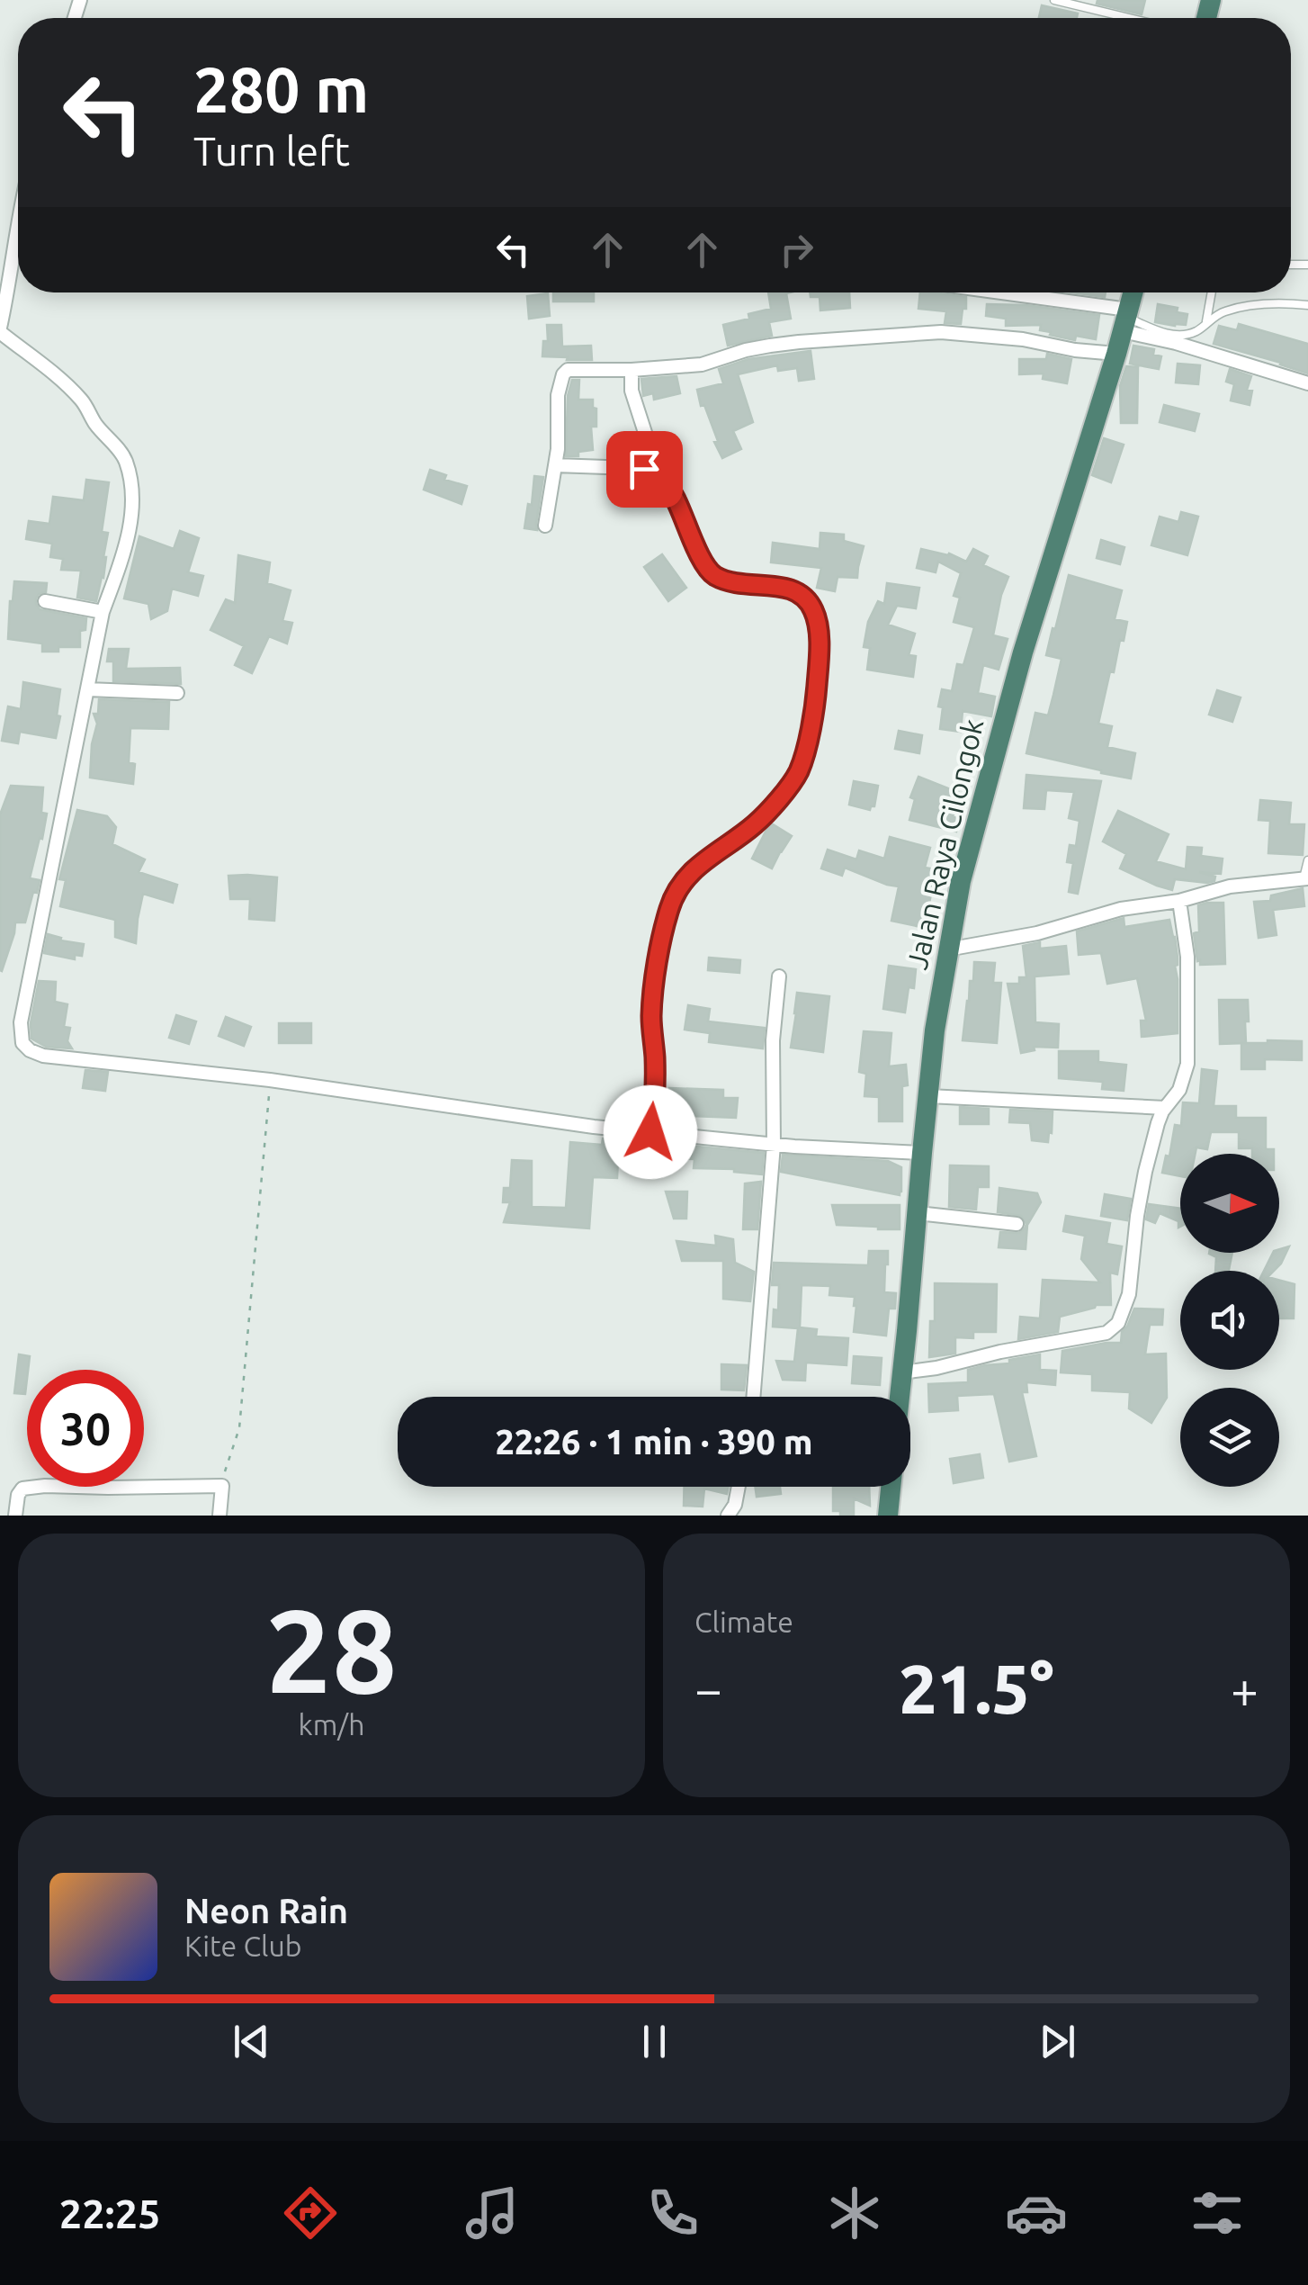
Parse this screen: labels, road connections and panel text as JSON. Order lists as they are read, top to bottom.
{
  "streets": {
    "highway": ["Jalan Raya Cilongok"]
  },
  "north": "right",
  "page": {
    "turn": ["280 m", "Turn left"],
    "limit": "30",
    "trip": "22:26 · 1 min · 390 m",
    "tile": [
      ["28", "km/h"],
      "Climate"
    ],
    "heat": ["−", "21.5°", "+"],
    "song": ["Neon Rain", "Kite Club"],
    "tabs": "22:25"
  }
}
